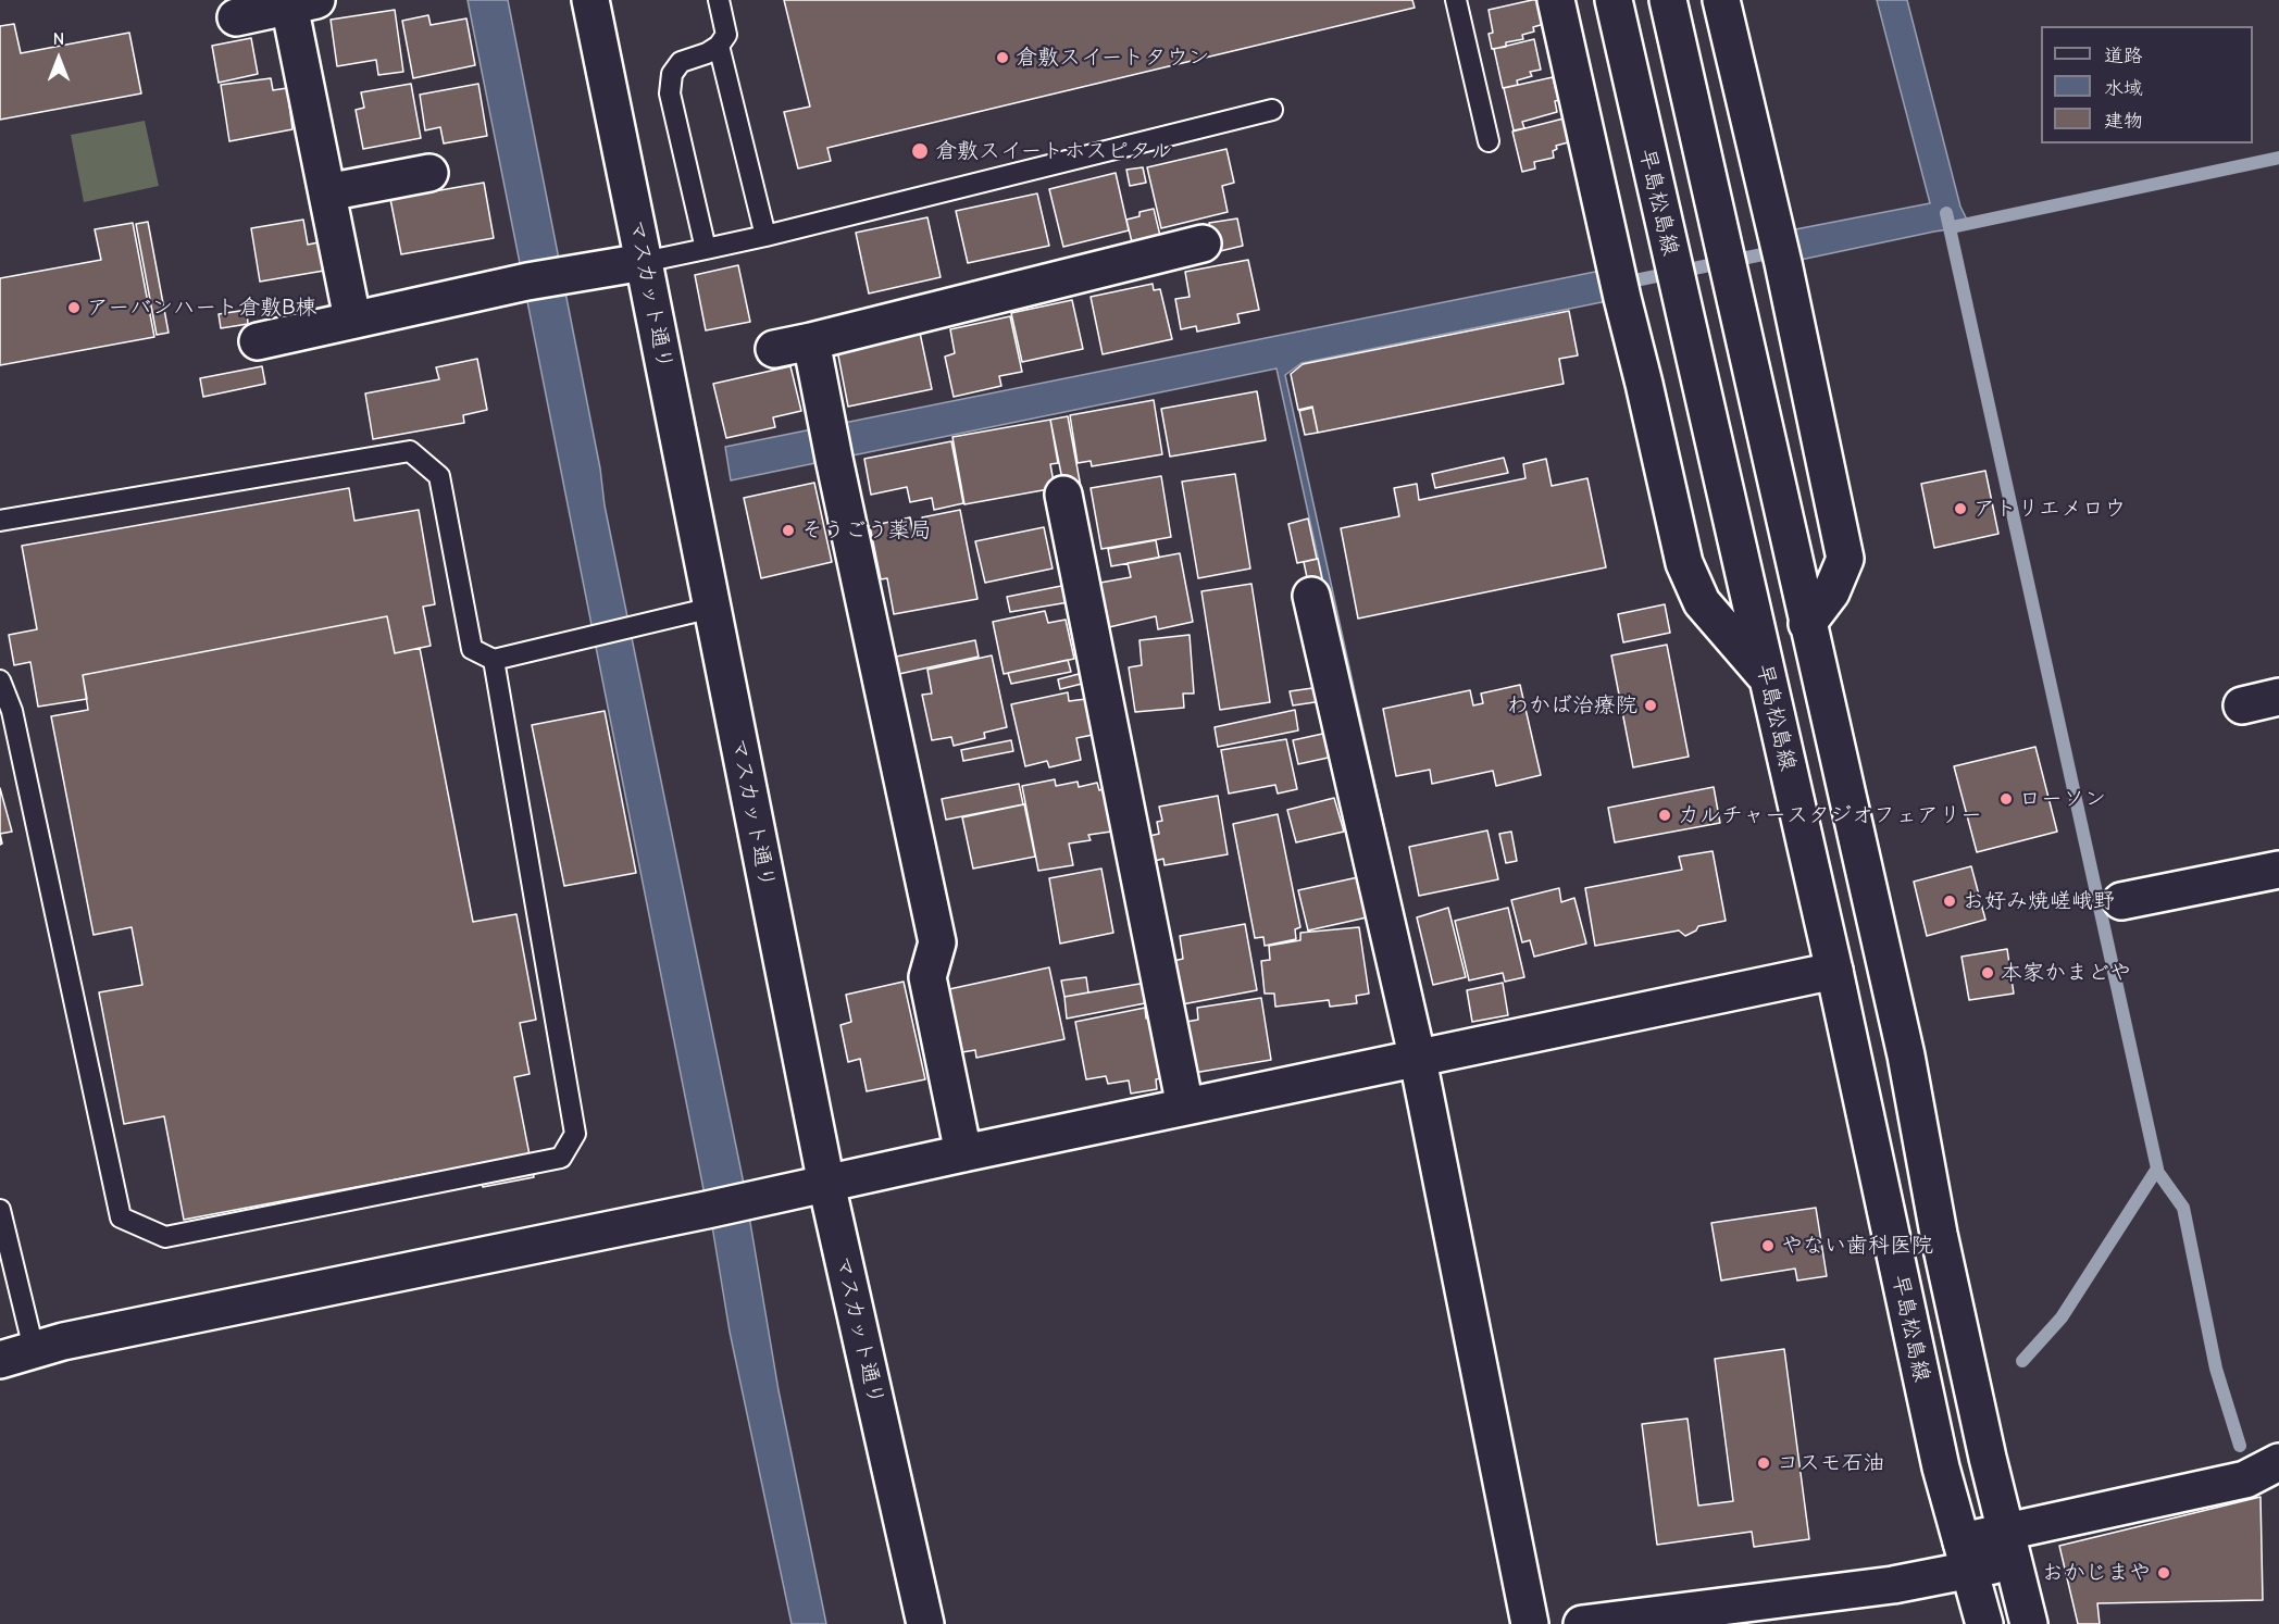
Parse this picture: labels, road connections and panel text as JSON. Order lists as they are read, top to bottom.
{
  "streets": {
    "street": ["早島松島線", "マスカット通り"]
  },
  "places": [
    "倉敷スイートタウン",
    "倉敷スイートホスピタル",
    "アーバンハート倉敷B棟",
    "アトリエメロウ",
    "そうごう薬局",
    "わかば治療院",
    "ローソン",
    "カルチャースタジオフェアリー",
    "お好み焼嵯峨野",
    "本家かまどや",
    "やない歯科医院",
    "コスモ石油",
    "おかじまや"
  ],
  "legend": ["道路", "水域", "建物"],
  "north": "top"
}
